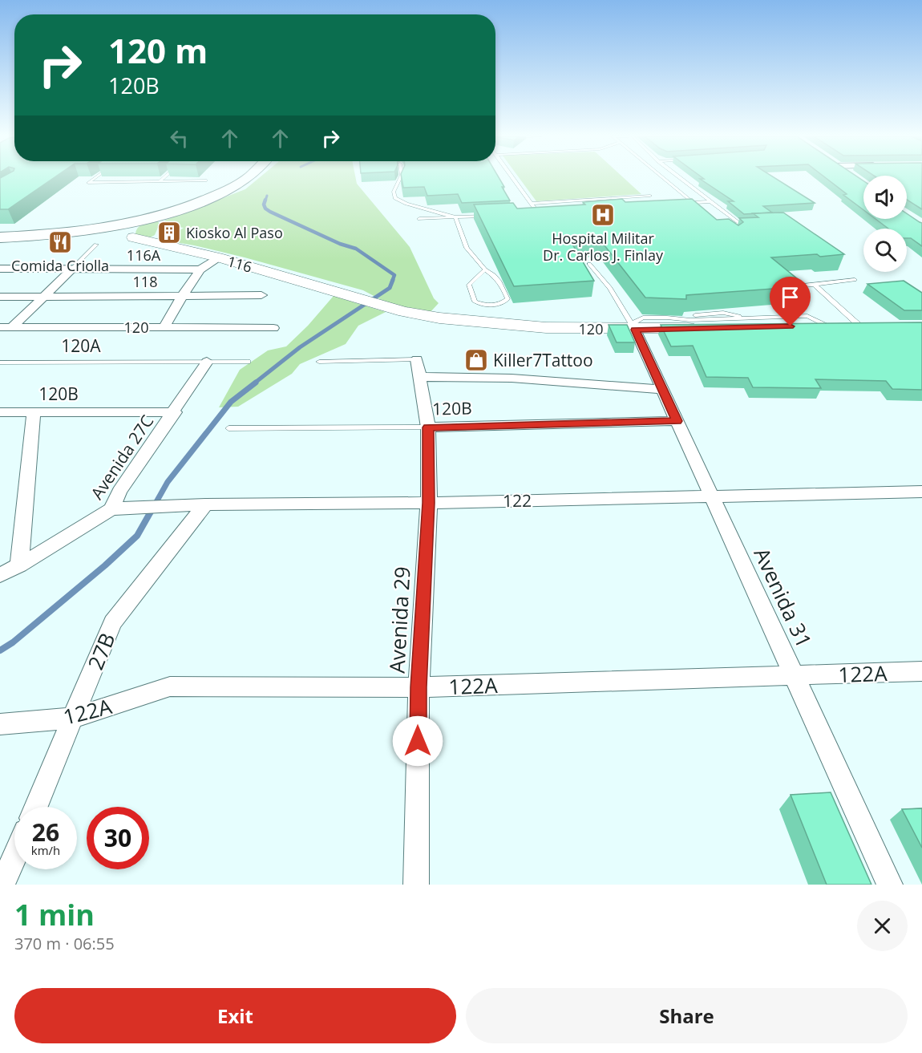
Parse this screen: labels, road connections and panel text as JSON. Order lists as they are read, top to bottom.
{
  "streets": {
    "street": [
      "116A",
      "116",
      "118",
      "120",
      "120B",
      "Avenida 27C",
      "122",
      "Avenida 31",
      "Avenida 29",
      "27B",
      "122A"
    ],
    "lane": ["120A"]
  },
  "crossings": [
    ["116", "120"],
    ["120", "Avenida 31"],
    ["120A", "Avenida 27C"],
    ["120B", "Avenida 27C"],
    ["120B", "Avenida 31"],
    ["120B", "Avenida 29"],
    ["Avenida 27C", "122"],
    ["122", "Avenida 31"],
    ["122", "Avenida 29"],
    ["122", "27B"],
    ["Avenida 31", "122A"],
    ["Avenida 29", "122A"],
    ["27B", "122A"]
  ],
  "places": {
    "hospital": ["Hospital Militar Dr. Carlos J. Finlay"],
    "building": ["Kiosko Al Paso"],
    "restaurant": ["Comida Criolla"],
    "shop": ["Killer7Tattoo"]
  },
  "page": {
    "turn": ["120 m", "120B"],
    "speed": "26 km/h",
    "limit": "30",
    "heading": ["1 min", "370 m · 06:55"],
    "buttons": ["Exit", "Share"]
  }
}
